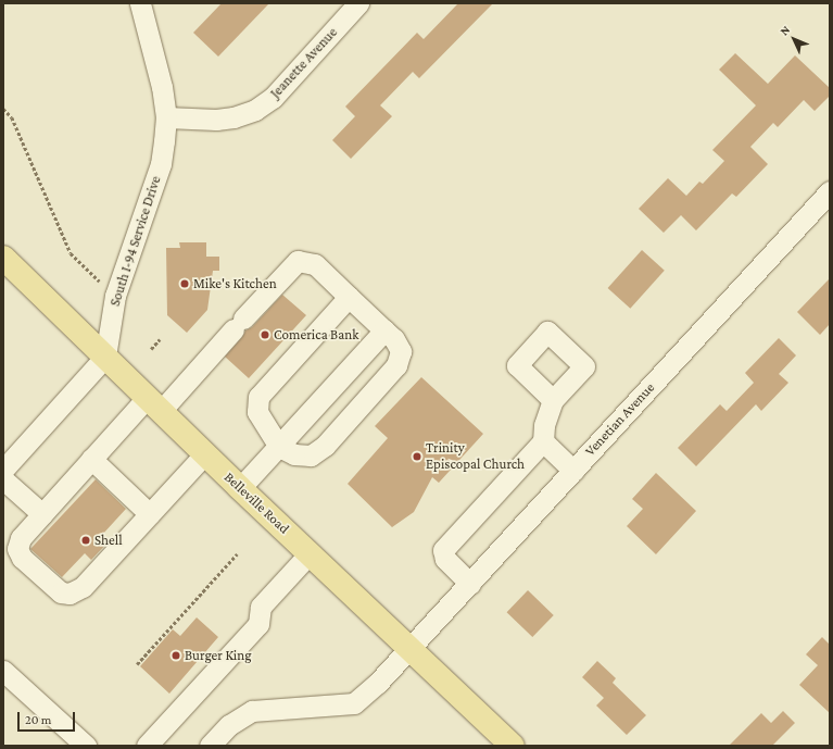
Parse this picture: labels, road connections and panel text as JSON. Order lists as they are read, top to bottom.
{
  "streets": {
    "main road": ["Belleville Road"],
    "street": ["Jeanette Avenue", "South I-94 Service Drive", "Venetian Avenue"]
  },
  "crossings": [
    ["Jeanette Avenue", "South I-94 Service Drive"],
    ["South I-94 Service Drive", "Belleville Road"],
    ["Venetian Avenue", "Belleville Road"]
  ],
  "places": [
    "Mike's Kitchen",
    "Comerica Bank",
    "Trinity Episcopal Church",
    "Shell",
    "Burger King"
  ],
  "scale_bar": "20 m",
  "north": "top left"
}
